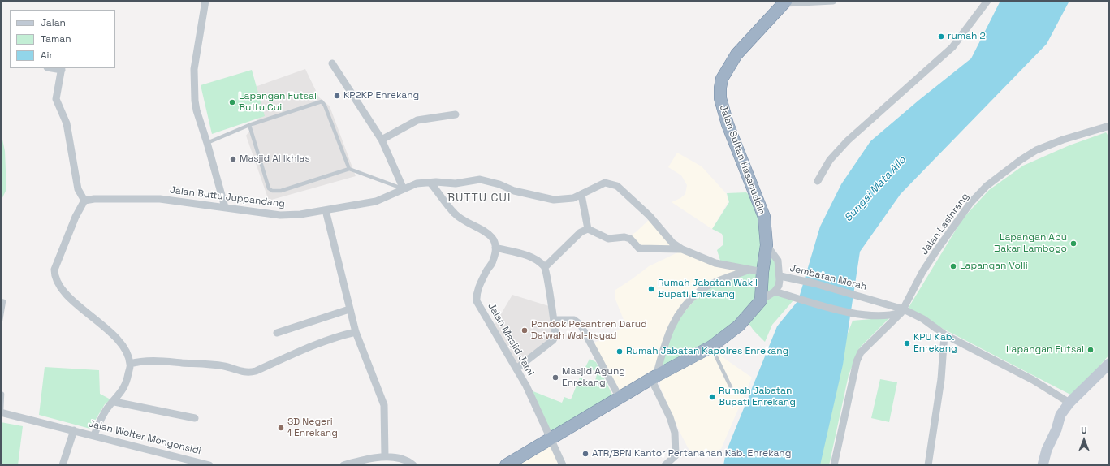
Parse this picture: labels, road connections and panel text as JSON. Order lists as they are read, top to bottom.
{
  "streets": {
    "highway": ["Jalan Sultan Hasanuddin"],
    "street": [
      "Jalan Buttu Juppandang",
      "Jalan Lasinrang",
      "Jembatan Merah",
      "Jalan Masjid Jami",
      "Jalan Wolter Mongonsidi"
    ]
  },
  "crossings": [
    ["Jalan Sultan Hasanuddin", "Jalan Buttu Juppandang"],
    ["Jalan Lasinrang", "Jembatan Merah"]
  ],
  "districts": ["BUTTU CUI"],
  "water": ["Sungai Mata Allo"],
  "places": [
    "rumah 2",
    "KP2KP Enrekang",
    "Lapangan Futsal Buttu Cui",
    "Masjid Al Ikhlas",
    "Lapangan Abu Bakar Lambogo",
    "Lapangan Volli",
    "Rumah Jabatan Wakil Bupati Enrekang",
    "Pondok Pesantren Darud Da'wah Wal-Irsyad",
    "KPU Kab. Enrekang",
    "Lapangan Futsal",
    "Rumah Jabatan Kapolres Enrekang",
    "Masjid Agung Enrekang",
    "Rumah Jabatan Bupati Enrekang",
    "SD Negeri 1 Enrekang",
    "ATR/BPN Kantor Pertanahan Kab. Enrekang"
  ],
  "legend": ["Jalan", "Taman", "Air"],
  "north": "top"
}
